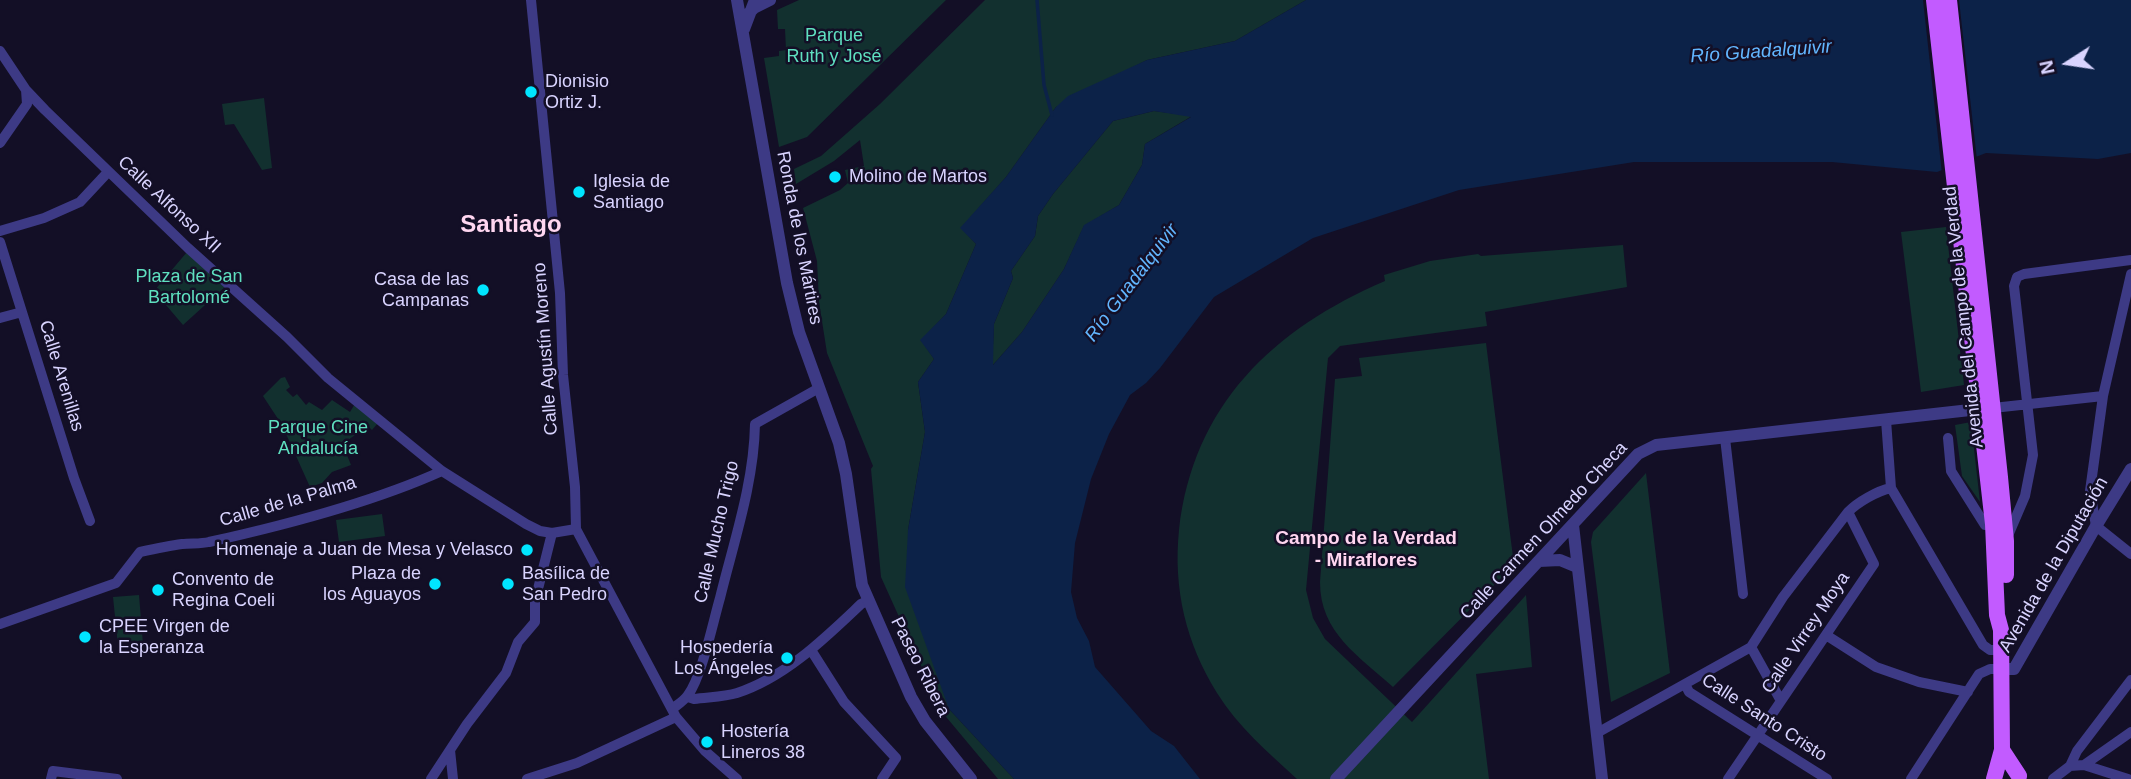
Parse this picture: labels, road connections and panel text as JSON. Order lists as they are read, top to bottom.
{
  "streets": {
    "main road": ["Avenida del Campo de la Verdad"],
    "street": [
      "Calle Alfonso XII",
      "Ronda de los Mártires",
      "Calle Agustín Moreno",
      "Calle Arenillas",
      "Calle de la Palma",
      "Calle Carmen Olmedo Checa",
      "Calle Mucho Trigo",
      "Avenida de la Diputación",
      "Calle Virrey Moya",
      "Paseo Ribera",
      "Calle Santo Cristo"
    ]
  },
  "crossings": [
    ["Calle Alfonso XII", "Calle de la Palma"],
    ["Ronda de los Mártires", "Calle Mucho Trigo"],
    ["Ronda de los Mártires", "Paseo Ribera"],
    ["Avenida del Campo de la Verdad", "Calle Carmen Olmedo Checa"],
    ["Avenida del Campo de la Verdad", "Avenida de la Diputación"],
    ["Calle Virrey Moya", "Calle Santo Cristo"]
  ],
  "districts": ["Santiago", "Campo de la Verdad - Miraflores"],
  "water": ["Río Guadalquivir"],
  "parks": ["Parque Ruth y José", "Plaza de San Bartolomé", "Parque Cine Andalucía"],
  "places": [
    "Dionisio Ortiz J.",
    "Molino de Martos",
    "Iglesia de Santiago",
    "Casa de las Campanas",
    "Homenaje a Juan de Mesa y Velasco",
    "Plaza de los Aguayos",
    "Basílica de San Pedro",
    "Convento de Regina Coeli",
    "CPEE Virgen de la Esperanza",
    "Hospedería Los Ángeles",
    "Hostería Lineros 38"
  ],
  "north": "left"
}
